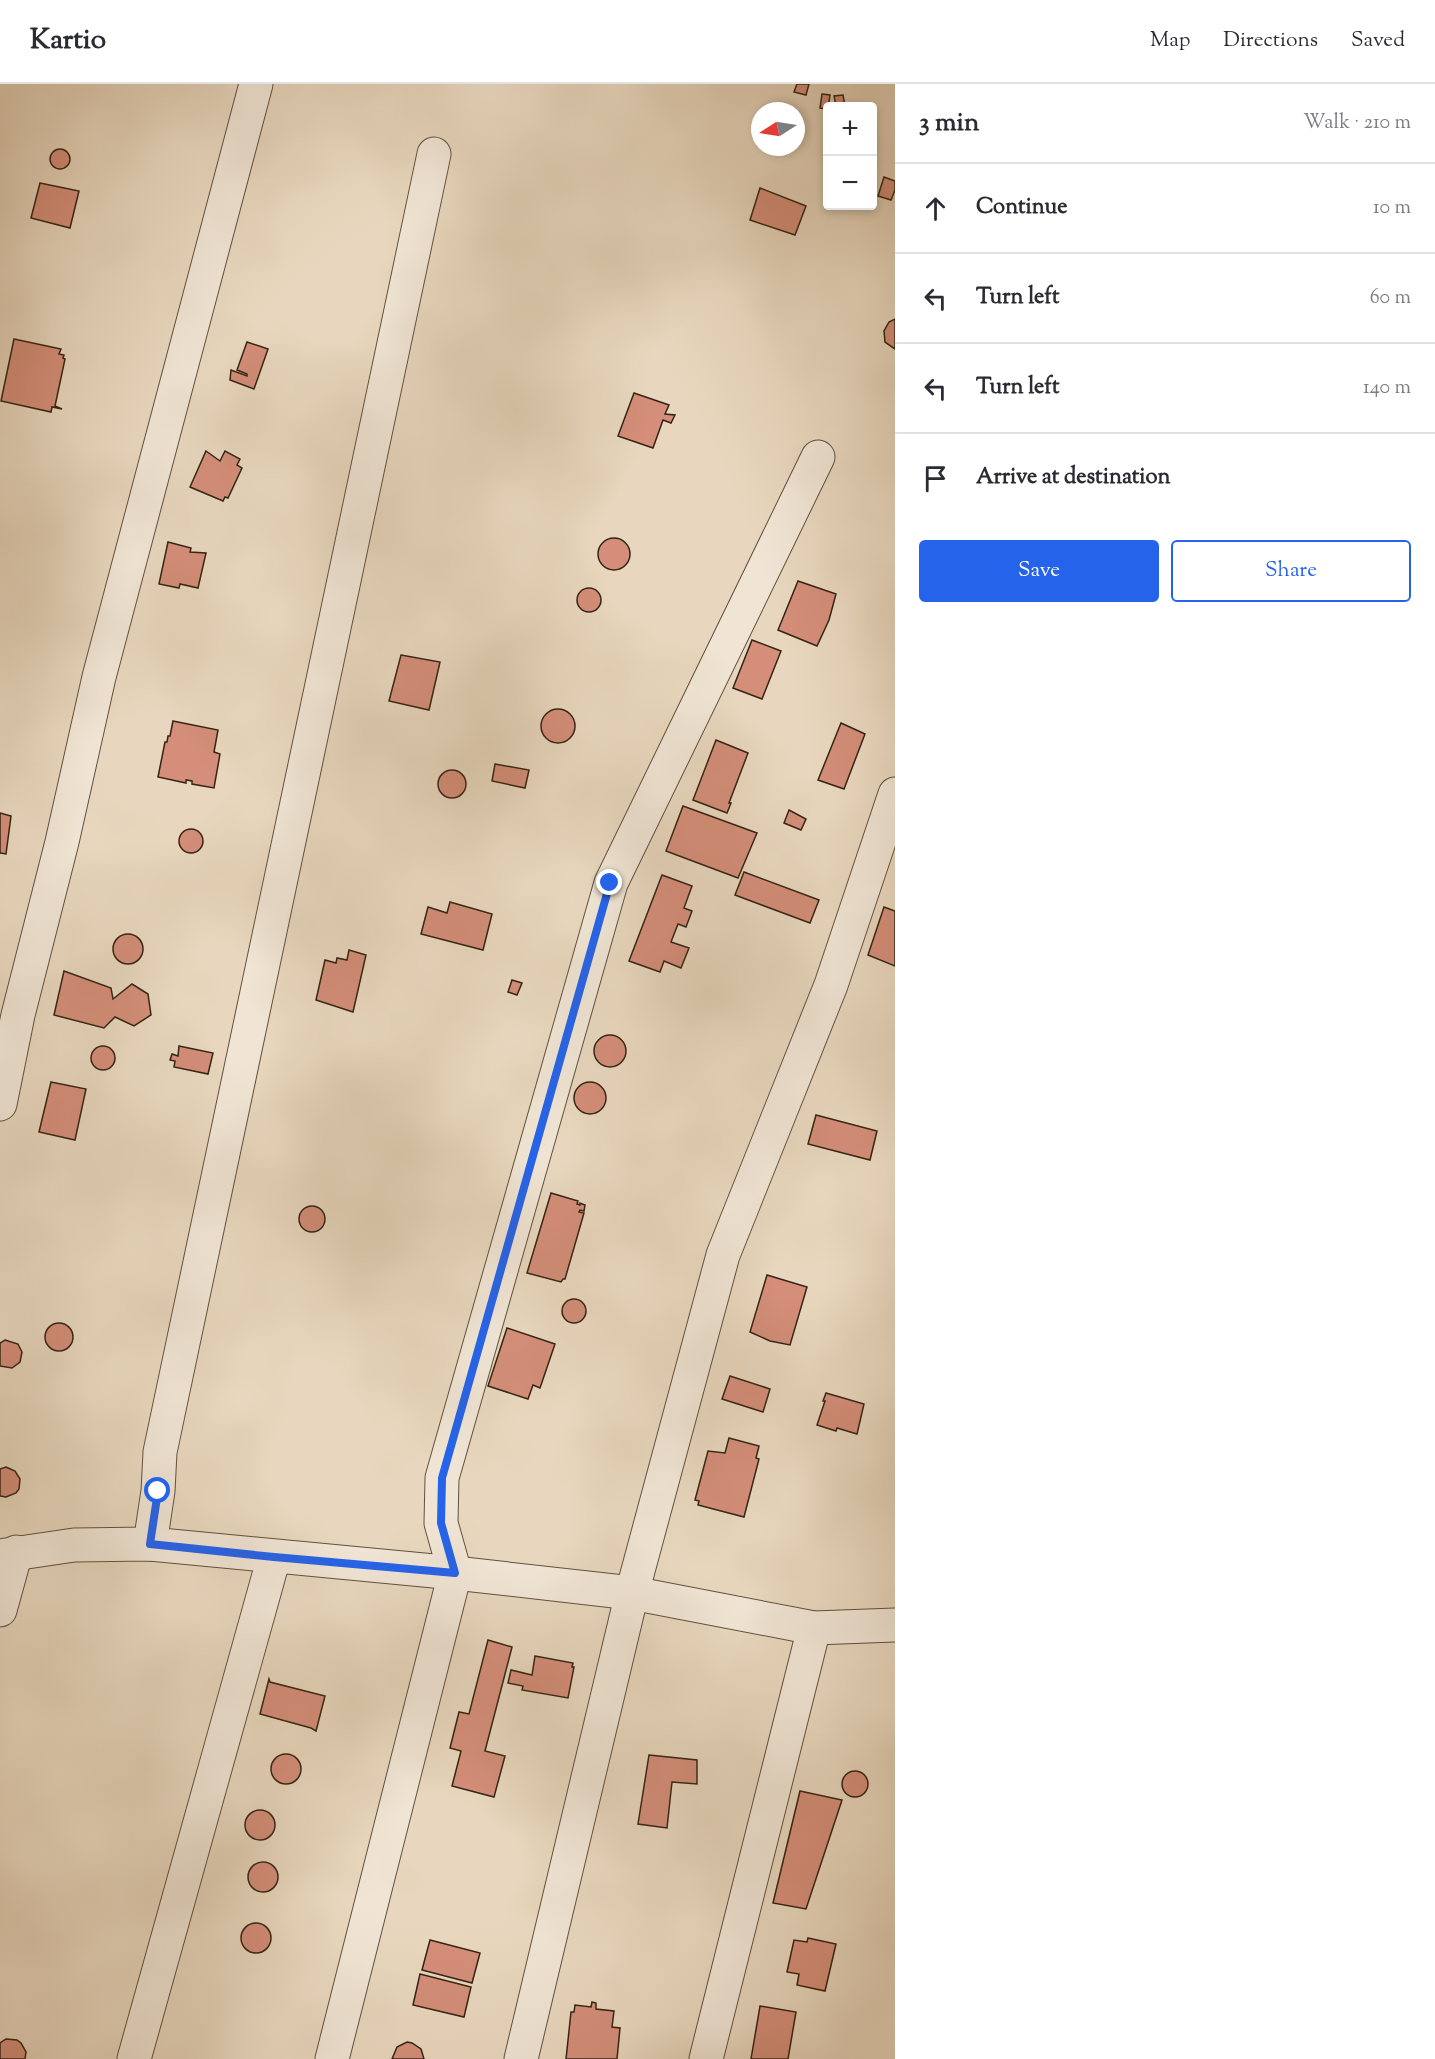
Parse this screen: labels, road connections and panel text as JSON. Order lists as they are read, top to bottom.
{
  "north": "left",
  "page": {
    "header": "Kartio",
    "nav": ["Map", "Directions", "Saved"],
    "heading": ["3 min", "Walk · 210 m"],
    "map_buttons": ["+", "−"],
    "list": [
      ["Continue", "10 m"],
      ["Turn left", "60 m"],
      ["Turn left", "140 m"],
      "Arrive at destination"
    ],
    "buttons": ["Save", "Share"]
  }
}
